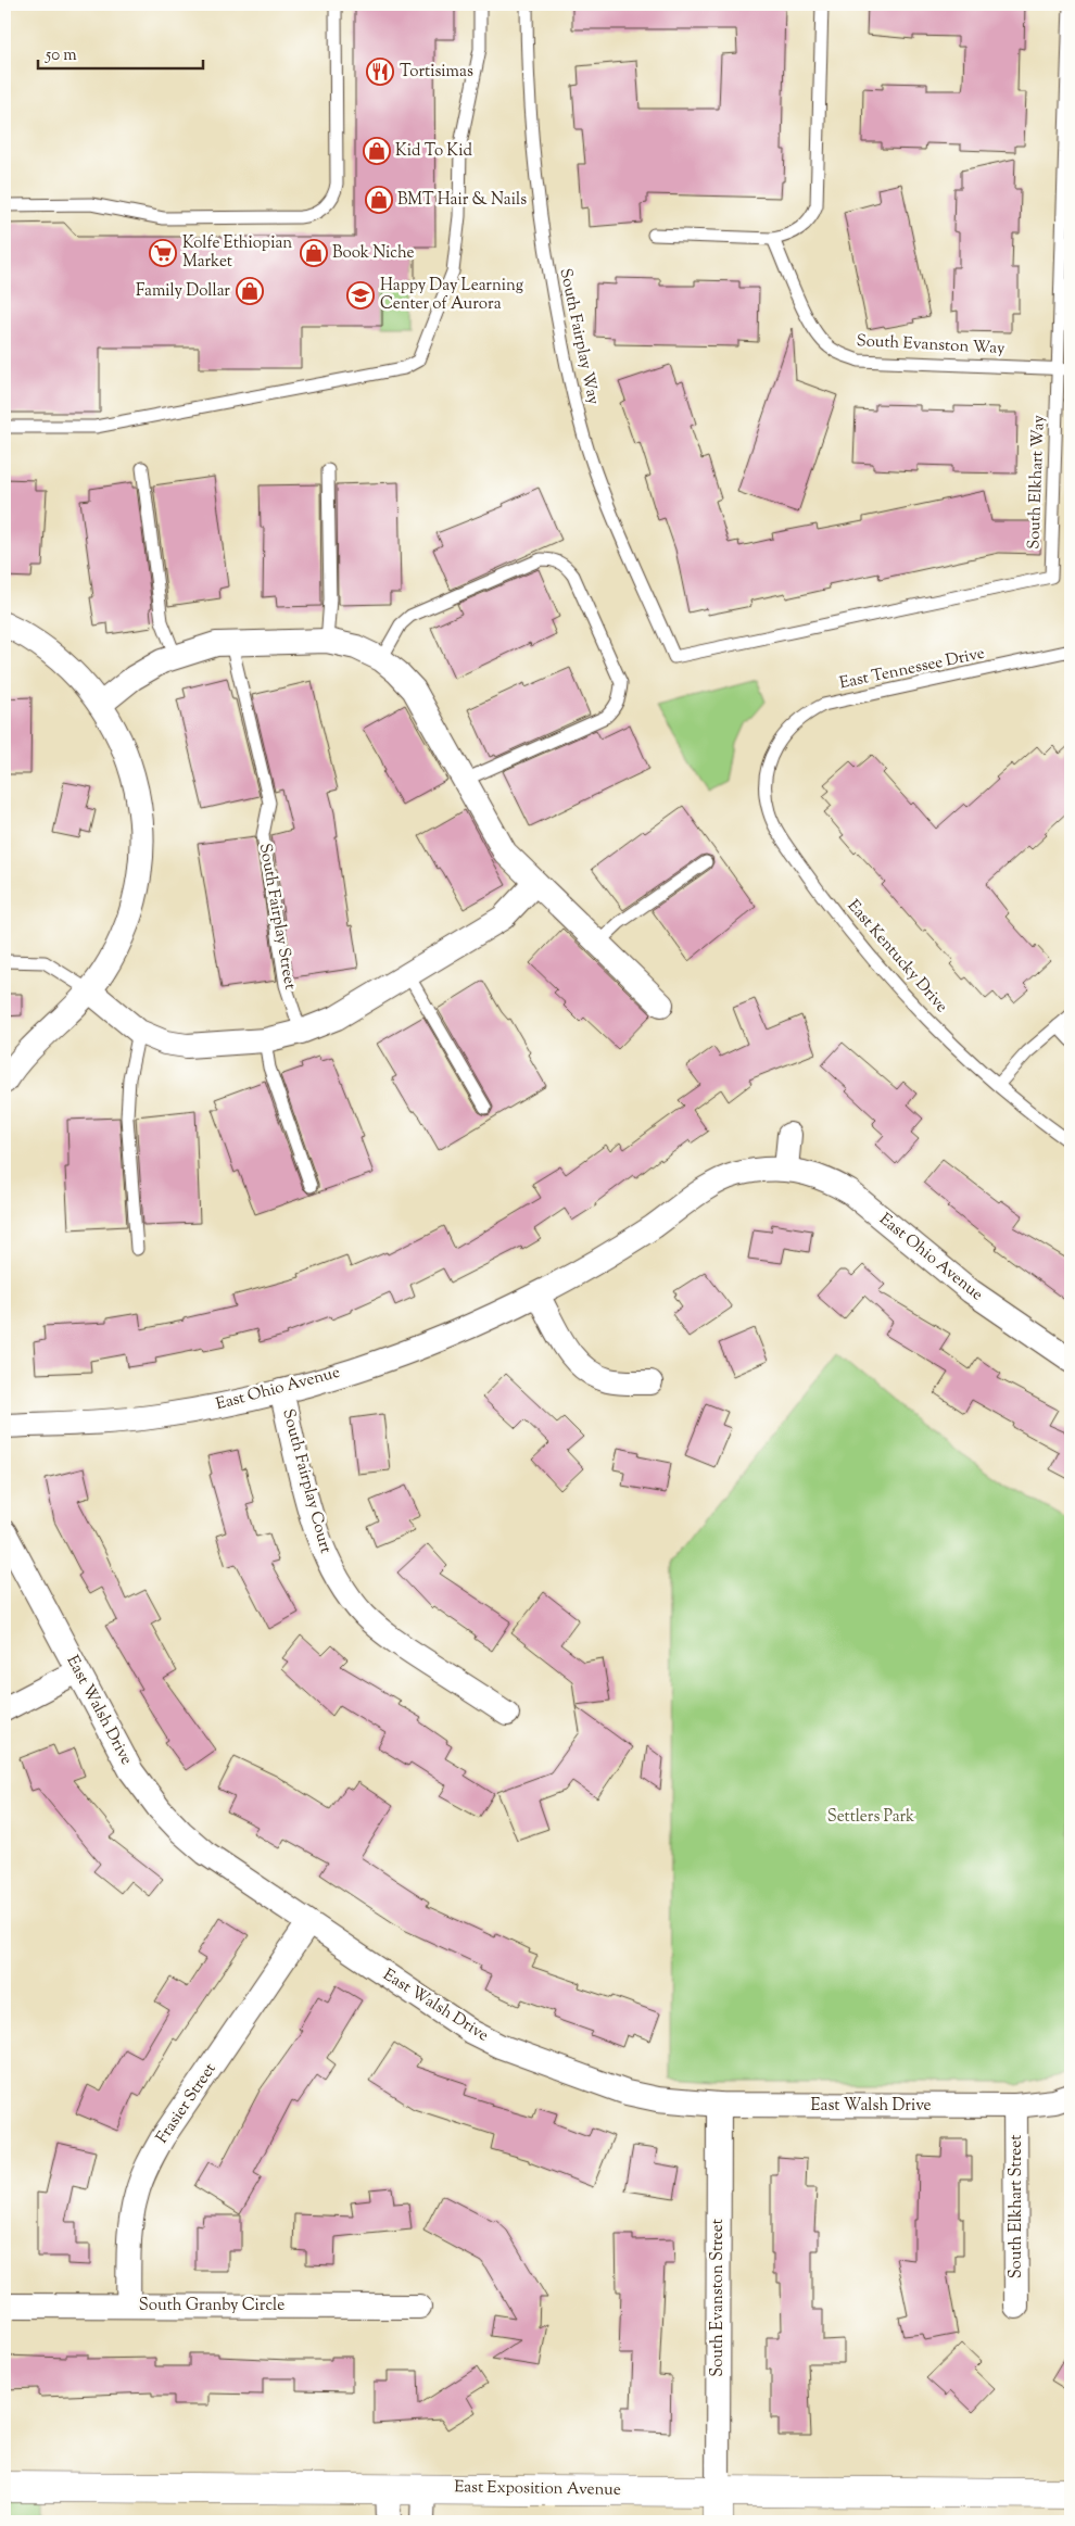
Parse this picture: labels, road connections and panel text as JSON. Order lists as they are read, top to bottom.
{
  "streets": {
    "street": [
      "East Ohio Avenue",
      "South Fairplay Court",
      "East Walsh Drive",
      "Frasier Street",
      "South Elkhart Street",
      "South Evanston Street",
      "South Granby Circle",
      "East Exposition Avenue"
    ],
    "lane": [
      "South Fairplay Way",
      "South Evanston Way",
      "South Elkhart Way",
      "East Tennessee Drive",
      "South Fairplay Street",
      "East Kentucky Drive"
    ]
  },
  "crossings": [
    ["South Fairplay Way", "South Elkhart Way"],
    ["South Evanston Way", "South Elkhart Way"],
    ["East Tennessee Drive", "East Kentucky Drive"],
    ["East Ohio Avenue", "South Fairplay Court"],
    ["East Walsh Drive", "Frasier Street"],
    ["East Walsh Drive", "South Elkhart Street"],
    ["East Walsh Drive", "South Evanston Street"],
    ["Frasier Street", "South Granby Circle"],
    ["South Evanston Street", "East Exposition Avenue"]
  ],
  "parks": ["Settlers Park"],
  "places": {
    "restaurant": ["Tortisimas"],
    "shop": [
      "Kid To Kid",
      "BMT Hair & Nails",
      "Book Niche",
      "Family Dollar"
    ],
    "supermarket": ["Kolfe Ethiopian Market"],
    "school or university": ["Happy Day Learning Center of Aurora"]
  },
  "scale_bar": "50 m"
}
